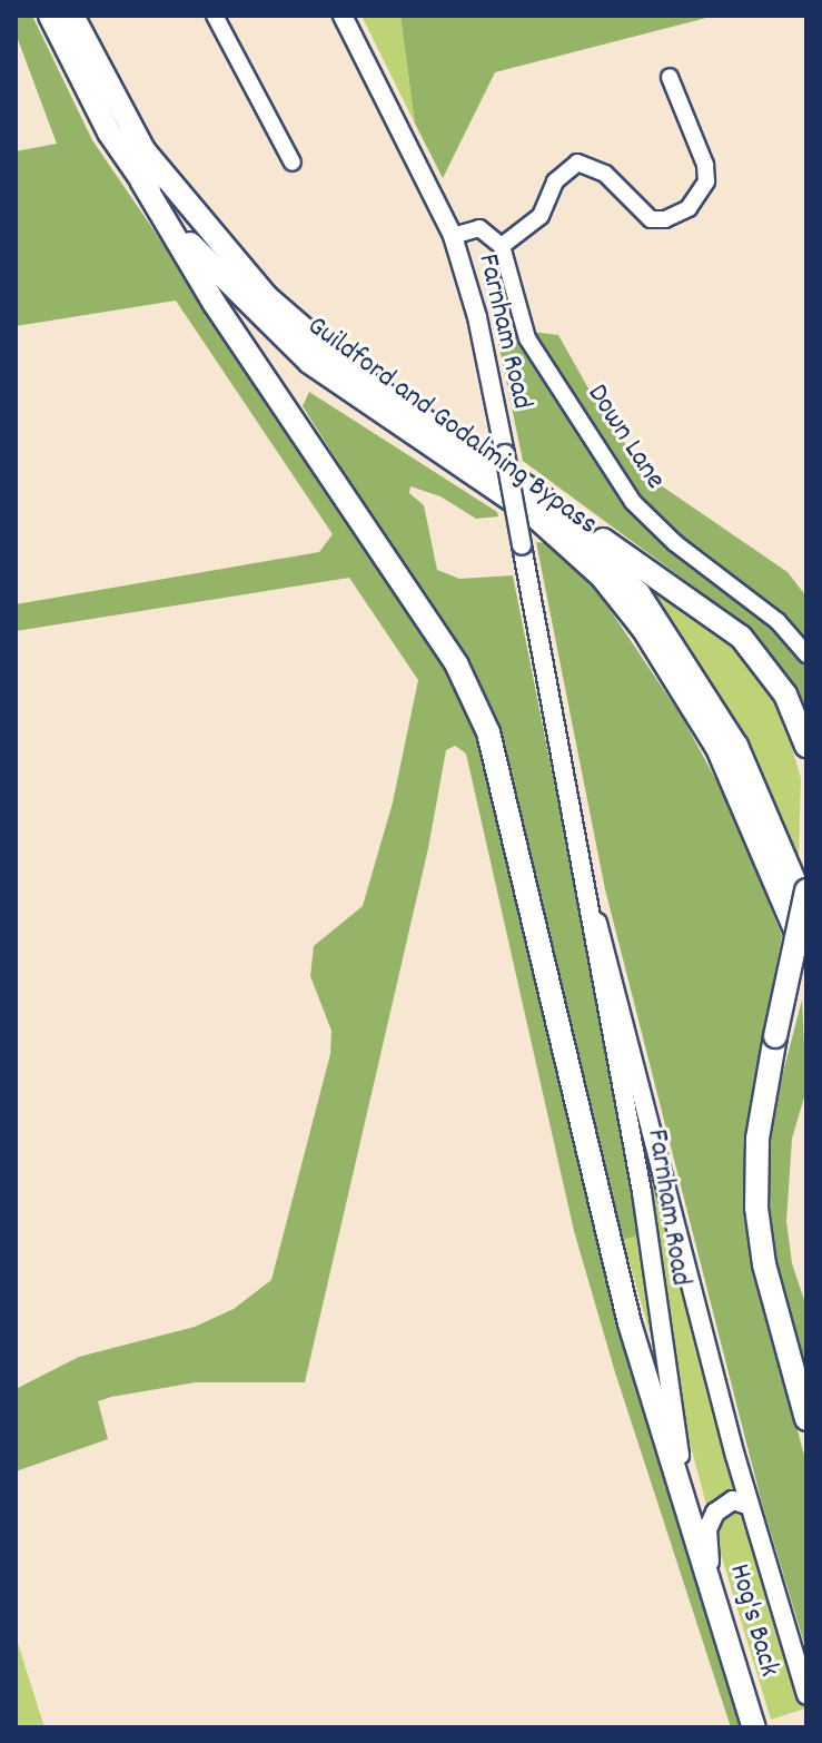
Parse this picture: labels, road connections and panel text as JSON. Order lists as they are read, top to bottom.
{
  "streets": {
    "highway": ["Guildford and Godalming Bypass", "Hog's Back"],
    "main road": ["Farnham Road"],
    "street": ["Down Lane"]
  },
  "crossings": [
    ["Farnham Road", "Hog's Back"],
    ["Guildford and Godalming Bypass", "Hog's Back"]
  ]
}
